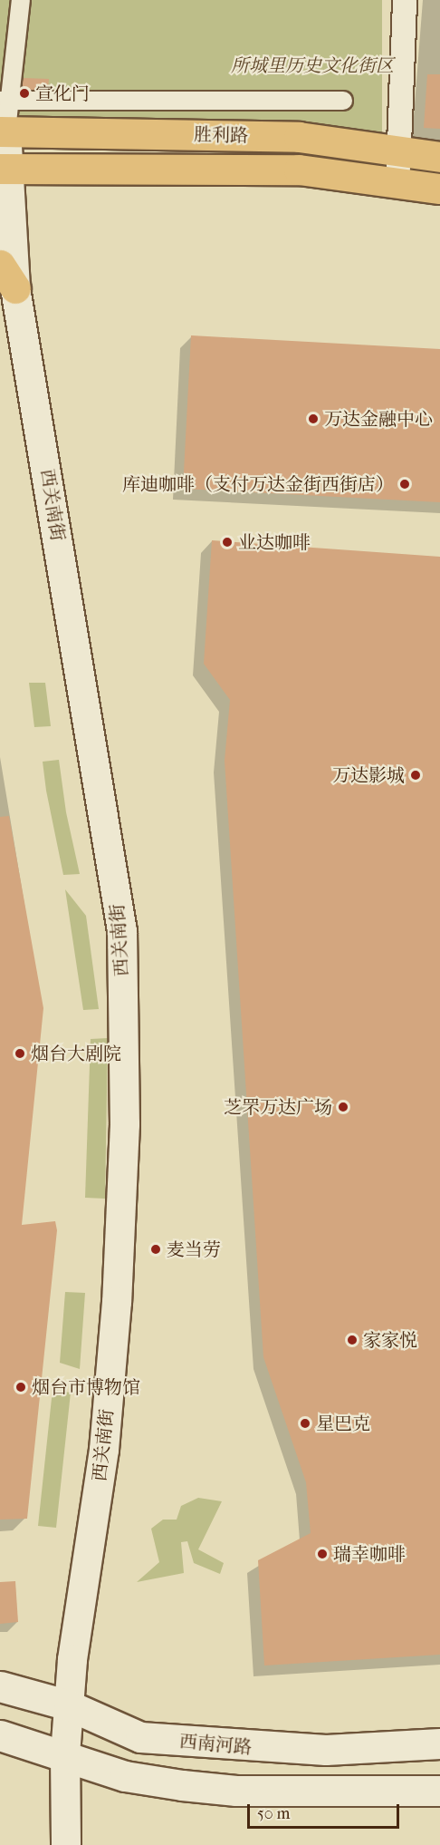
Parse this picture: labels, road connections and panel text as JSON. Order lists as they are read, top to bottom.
{
  "streets": {
    "main road": ["胜利路", "西南河路"],
    "street": ["西关南街"]
  },
  "crossings": [
    ["胜利路", "西关南街"],
    ["西关南街", "西南河路"]
  ],
  "parks": ["所城里历史文化街区"],
  "places": [
    "宣化门",
    "万达金融中心",
    "库迪咖啡（支付万达金街西街店）",
    "业达咖啡",
    "万达影城",
    "烟台大剧院",
    "芝罘万达广场",
    "麦当劳",
    "家家悦",
    "烟台市博物馆",
    "星巴克",
    "瑞幸咖啡"
  ],
  "scale_bar": "50 m"
}
